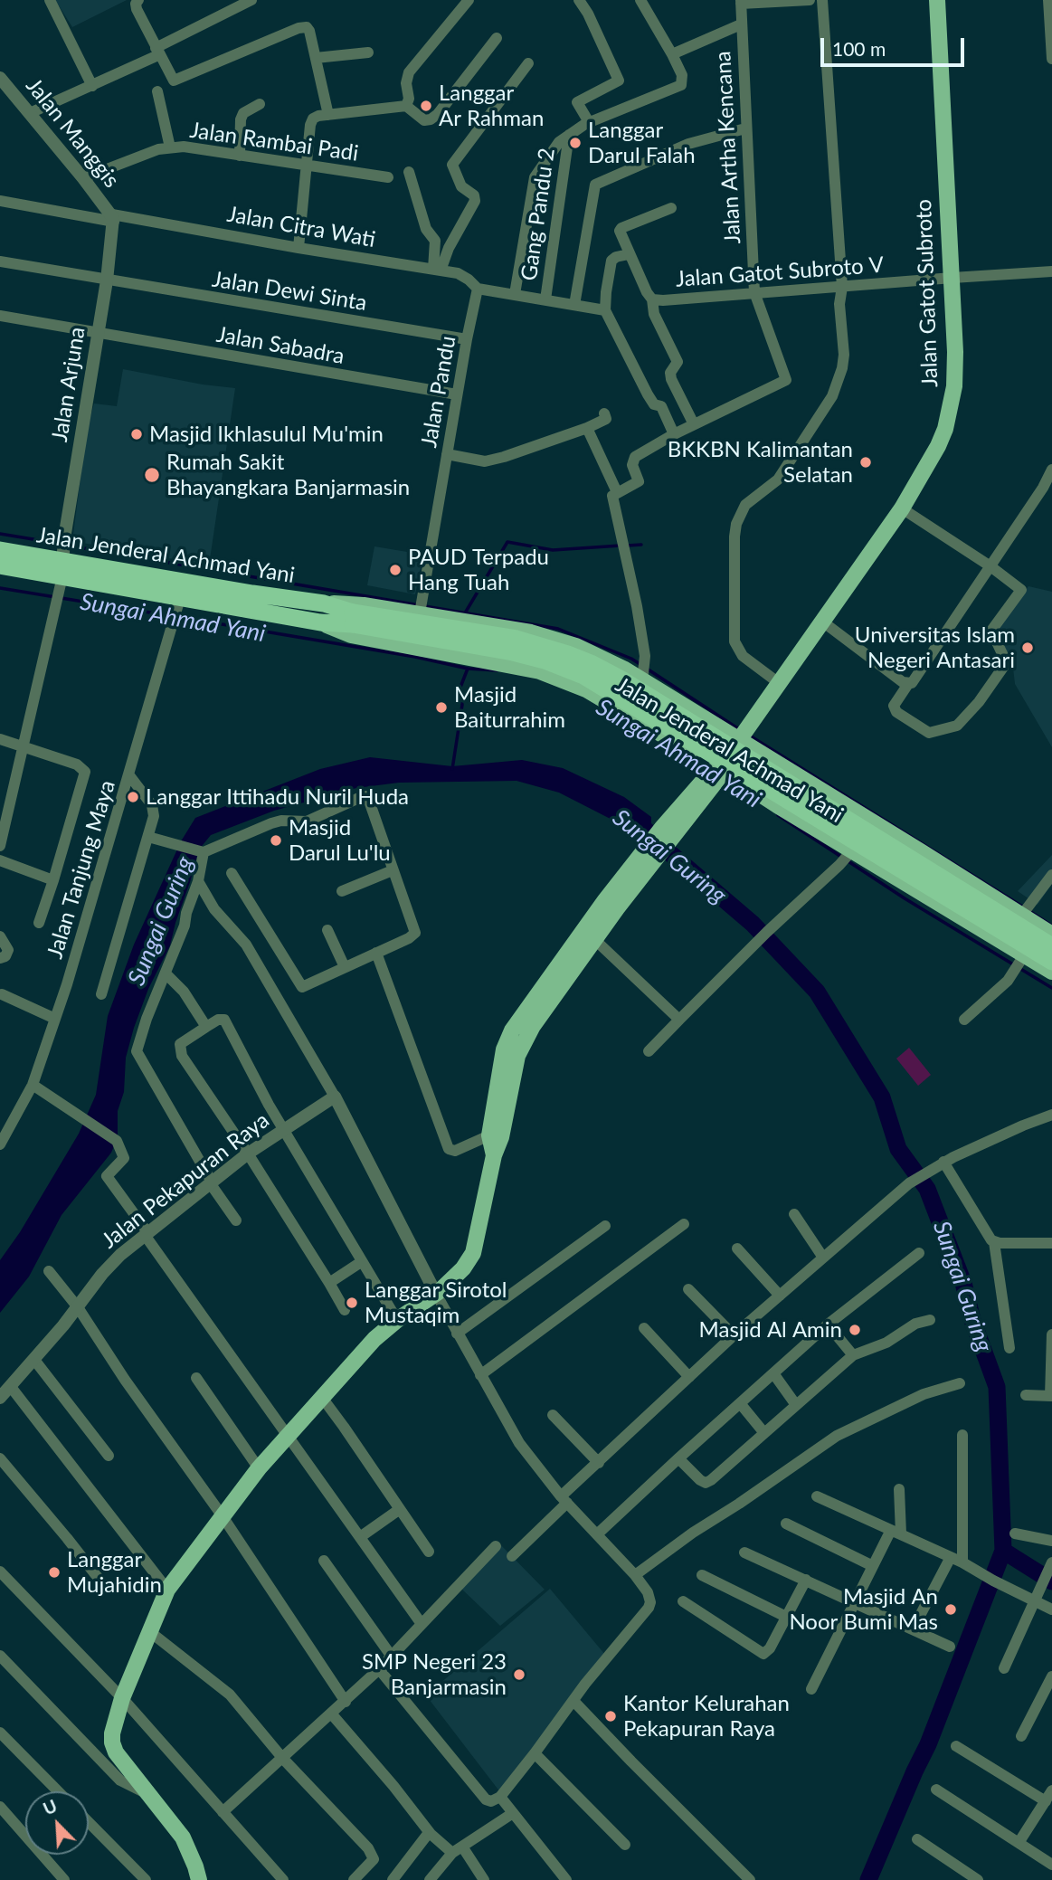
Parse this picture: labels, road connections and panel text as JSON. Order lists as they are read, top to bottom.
{
  "streets": {
    "highway": ["Jalan Jenderal Achmad Yani"],
    "main road": ["Jalan Gatot Subroto"],
    "street": [
      "Jalan Manggis",
      "Jalan Rambai Padi",
      "Jalan Artha Kencana",
      "Gang Pandu 2",
      "Jalan Citra Wati",
      "Jalan Gatot Subroto V",
      "Jalan Dewi Sinta",
      "Jalan Sabadra",
      "Jalan Arjuna",
      "Jalan Pandu",
      "Jalan Tanjung Maya",
      "Jalan Pekapuran Raya"
    ]
  },
  "crossings": [
    ["Jalan Manggis", "Jalan Rambai Padi"],
    ["Jalan Manggis", "Jalan Citra Wati"],
    ["Jalan Manggis", "Jalan Arjuna"],
    ["Jalan Artha Kencana", "Jalan Gatot Subroto V"],
    ["Jalan Citra Wati", "Jalan Arjuna"],
    ["Jalan Citra Wati", "Jalan Pandu"],
    ["Jalan Gatot Subroto V", "Jalan Gatot Subroto"],
    ["Jalan Dewi Sinta", "Jalan Arjuna"],
    ["Jalan Dewi Sinta", "Jalan Pandu"],
    ["Jalan Gatot Subroto", "Jalan Jenderal Achmad Yani"],
    ["Jalan Sabadra", "Jalan Arjuna"],
    ["Jalan Sabadra", "Jalan Pandu"],
    ["Jalan Arjuna", "Jalan Jenderal Achmad Yani"],
    ["Jalan Pandu", "Jalan Jenderal Achmad Yani"],
    ["Jalan Jenderal Achmad Yani", "Jalan Tanjung Maya"]
  ],
  "water": ["Sungai Ahmad Yani", "Sungai Guring"],
  "places": [
    "Langgar Ar Rahman",
    "Langgar Darul Falah",
    "Masjid Ikhlasulul Mu'min",
    "BKKBN Kalimantan Selatan",
    "Rumah Sakit Bhayangkara Banjarmasin",
    "PAUD Terpadu Hang Tuah",
    "Universitas Islam Negeri Antasari",
    "Masjid Baiturrahim",
    "Langgar Ittihadu Nuril Huda",
    "Masjid Darul Lu'lu",
    "Langgar Sirotol Mustaqim",
    "Masjid Al Amin",
    "Langgar Mujahidin",
    "Masjid An Noor Bumi Mas",
    "SMP Negeri 23 Banjarmasin",
    "Kantor Kelurahan Pekapuran Raya"
  ],
  "scale_bar": "100 m",
  "north": "top left"
}
